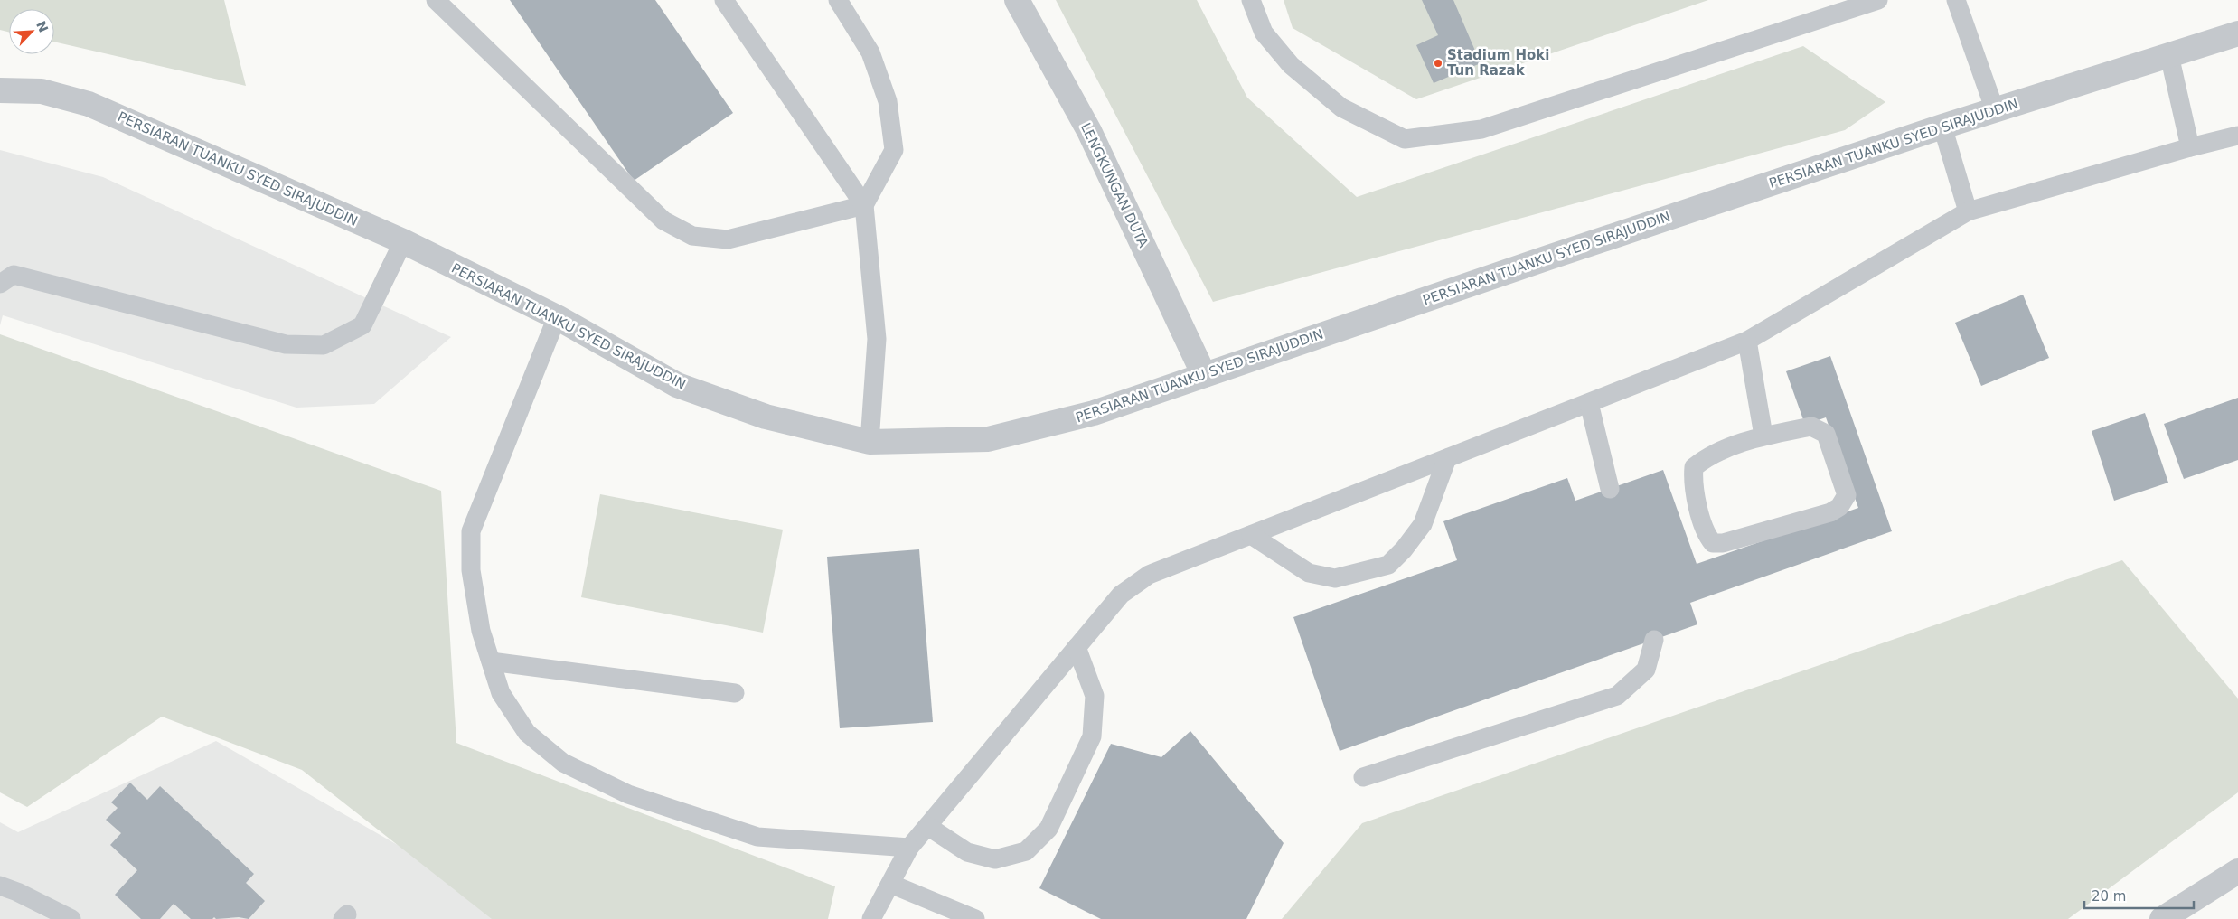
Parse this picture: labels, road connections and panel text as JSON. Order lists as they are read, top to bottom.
{
  "streets": {
    "street": ["PERSIARAN TUANKU SYED SIRAJUDDIN", "LENGKUNGAN DUTA"]
  },
  "crossings": [
    ["PERSIARAN TUANKU SYED SIRAJUDDIN", "LENGKUNGAN DUTA"]
  ],
  "places": ["Stadium Hoki Tun Razak"],
  "scale_bar": "20 m",
  "north": "top right"
}
